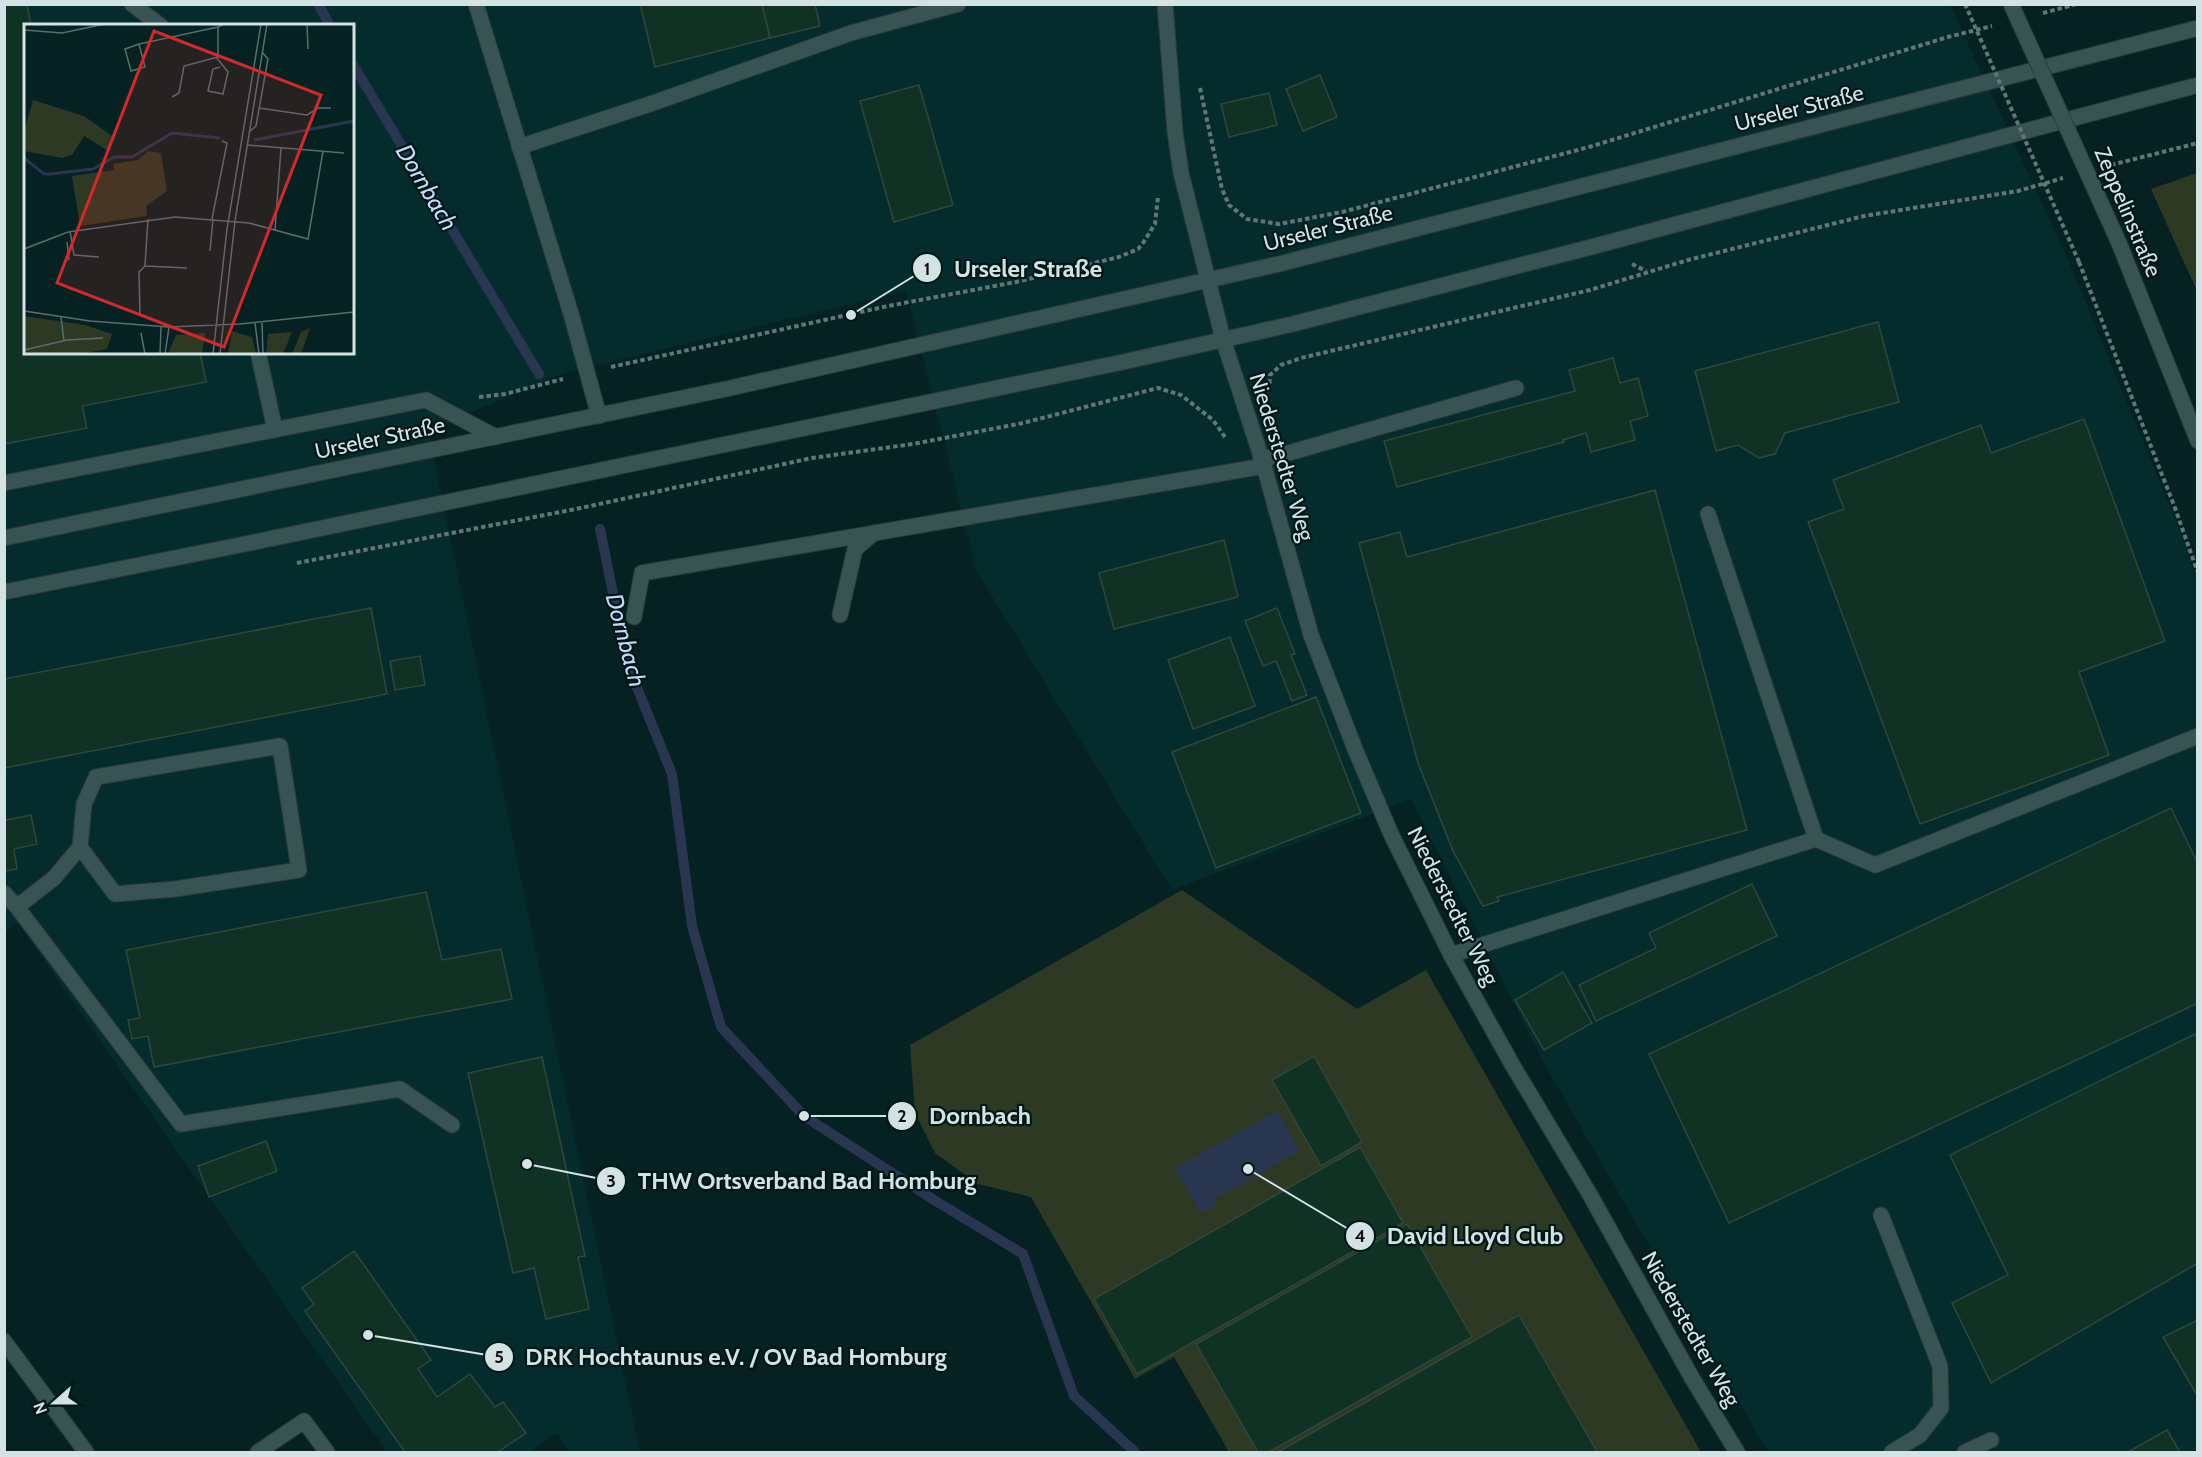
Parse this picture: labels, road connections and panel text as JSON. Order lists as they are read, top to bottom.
{
  "streets": {
    "street": ["Urseler Straße", "Zeppelinstraße", "Niederstedter Weg"]
  },
  "crossings": [
    ["Urseler Straße", "Niederstedter Weg"]
  ],
  "water": ["Dornbach"],
  "places": [
    "Urseler Straße",
    "Dornbach",
    "THW Ortsverband Bad Homburg",
    "David Lloyd Club",
    "DRK Hochtaunus e.V. / OV Bad Homburg"
  ],
  "north": "left"
}
